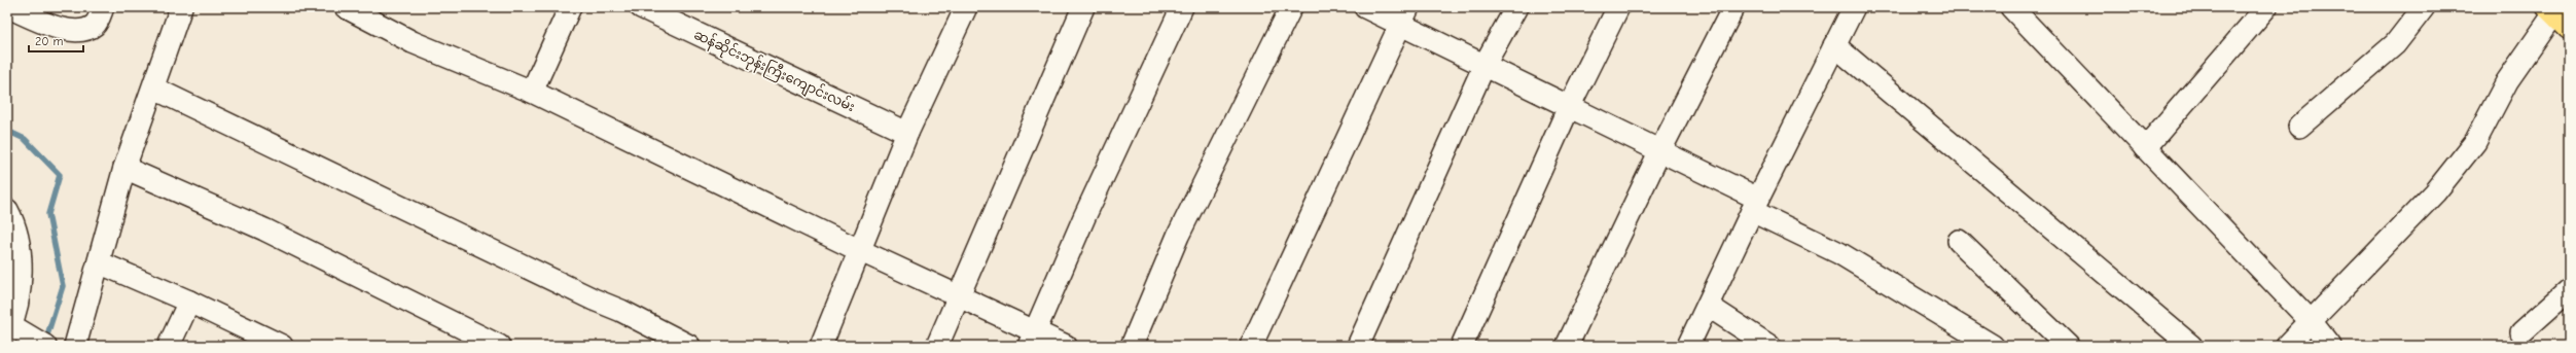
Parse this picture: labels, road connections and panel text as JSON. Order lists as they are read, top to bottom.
{
  "streets": {
    "street": ["ဆန်ဆိုင်းဘုန်းကြီးကျောင်းလမ်း"]
  },
  "scale_bar": "20 m"
}
